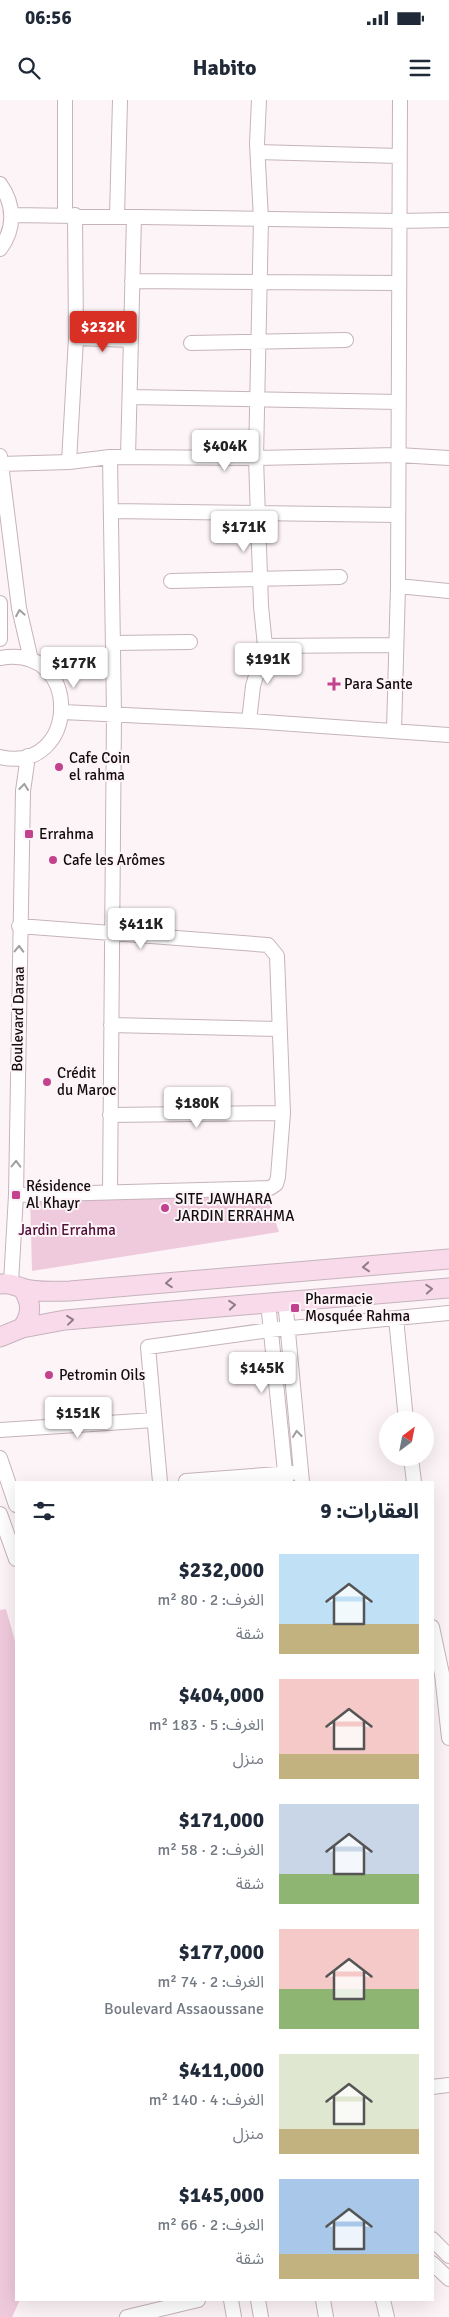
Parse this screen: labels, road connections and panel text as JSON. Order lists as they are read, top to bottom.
{
  "streets": {
    "street": ["Boulevard Daraa"]
  },
  "parks": ["Jardin Errahma"],
  "places": {
    "health": ["Para Sante"],
    "other": [
      "Cafe Coin el rahma",
      "Cafe les Arômes",
      "Crédit du Maroc",
      "SITE JAWHARA JARDIN ERRAHMA",
      "Petromin Oils"
    ],
    "transit": ["Errahma", "Résidence Al Khayr", "Pharmacie Mosquée Rahma"]
  },
  "north": "top right",
  "page": {
    "status": "06:56",
    "header": "Habito",
    "price": [
      "$232K",
      "$404K",
      "$171K",
      "$191K",
      "$177K",
      "$411K",
      "$180K",
      "$145K",
      "$151K"
    ],
    "heading": "العقارات: 9",
    "list": [
      {
        "name": "$232,000",
        "note": "الغرف: 2 · 80 m² · شقة"
      },
      {
        "name": "$404,000",
        "note": "الغرف: 5 · 183 m² · منزل"
      },
      {
        "name": "$171,000",
        "note": "الغرف: 2 · 58 m² · شقة"
      },
      {
        "name": "$177,000",
        "note": "الغرف: 2 · 74 m² · Boulevard Assaoussane"
      },
      {
        "name": "$411,000",
        "note": "الغرف: 4 · 140 m² · منزل"
      },
      {
        "name": "$145,000",
        "note": "الغرف: 2 · 66 m² · شقة"
      }
    ]
  }
}
